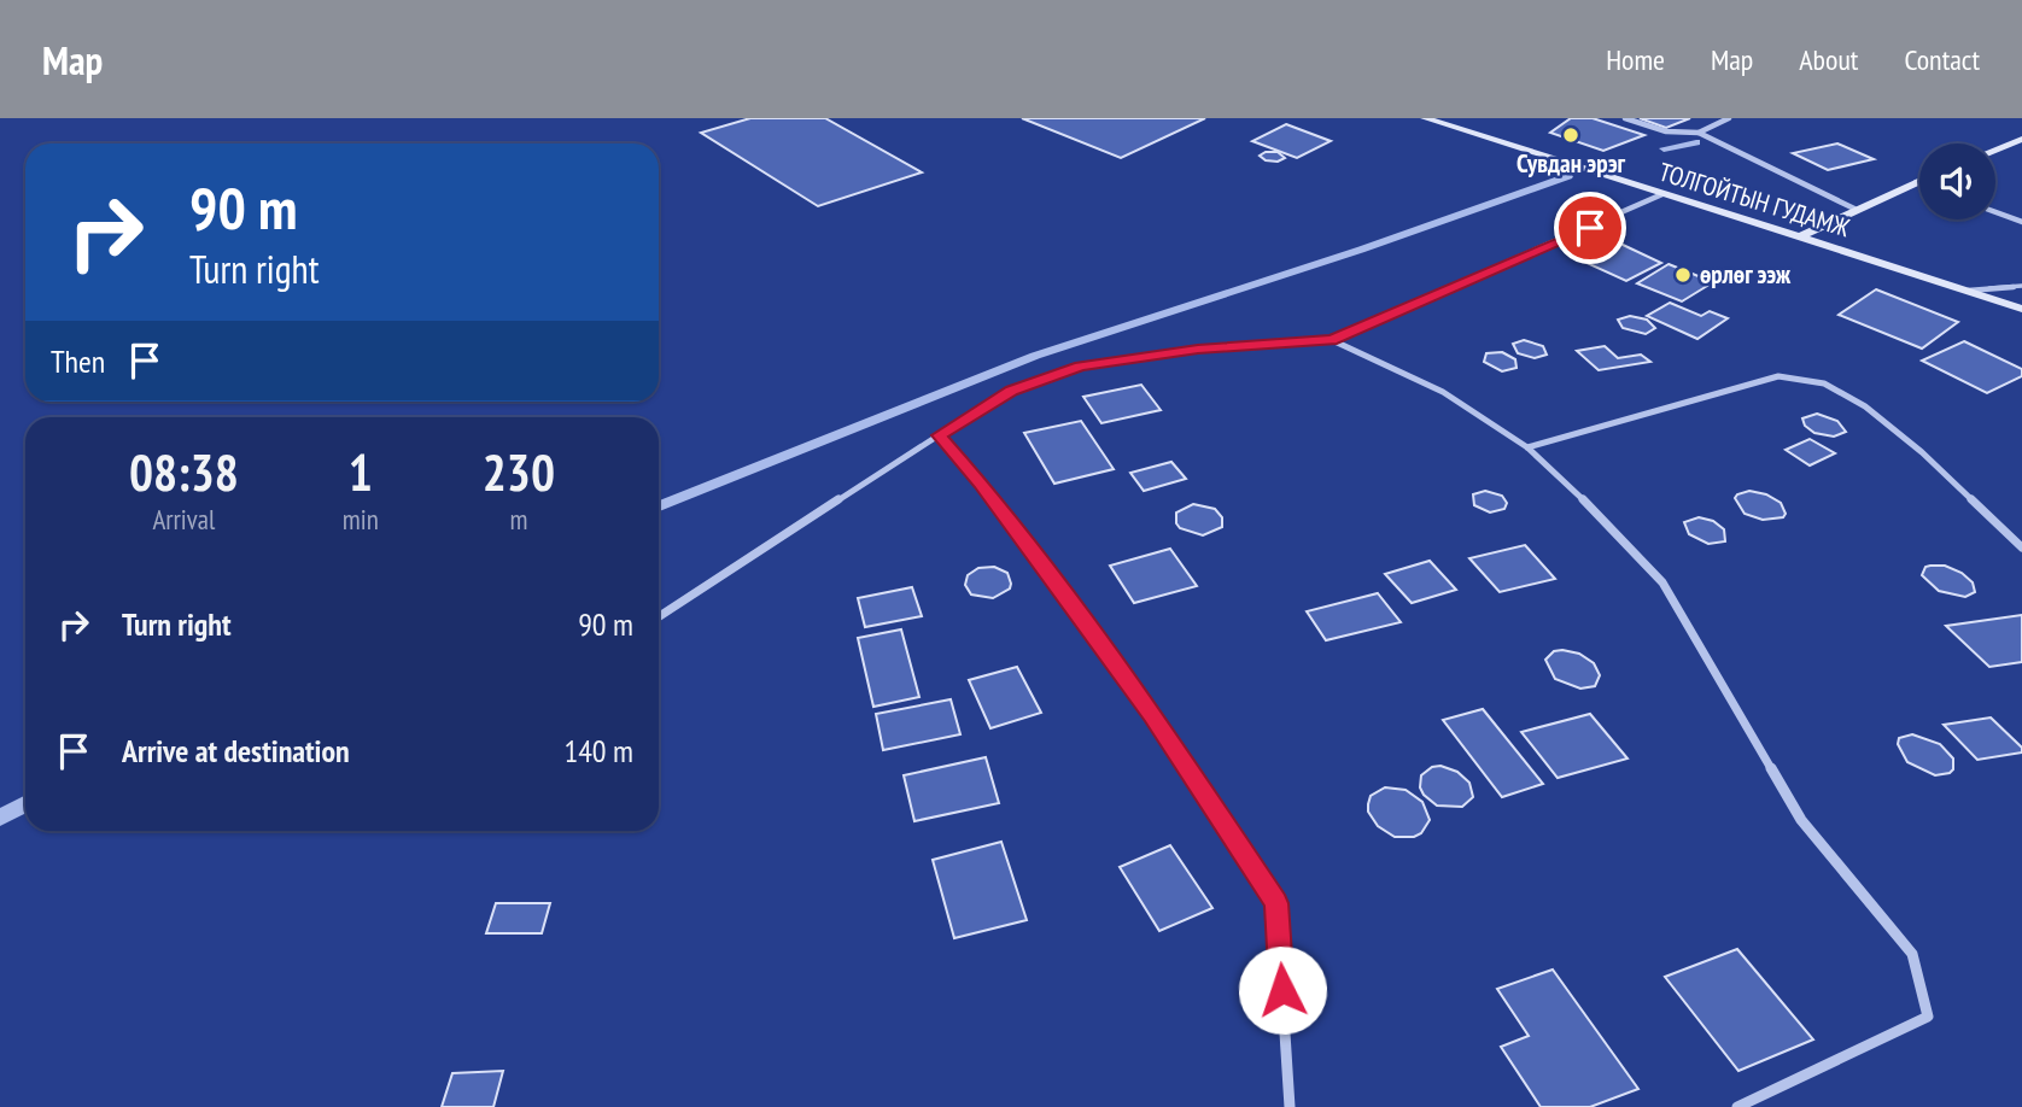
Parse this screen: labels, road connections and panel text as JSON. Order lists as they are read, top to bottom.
{
  "streets": {
    "main road": ["ТОЛГОЙТЫН ГУДАМЖ"]
  },
  "places": ["Сувдан эрэг", "өрлөг ээж"],
  "page": {
    "header": "Map",
    "nav": [
      "Home",
      "Map",
      "About",
      "Contact"
    ],
    "turn": ["90 m", "Turn right"],
    "then": "Then",
    "eta": [
      "08:38",
      "Arrival",
      "1",
      "min",
      "230",
      "m"
    ],
    "list": [
      {
        "name": "Turn right",
        "value": "90 m"
      },
      {
        "name": "Arrive at destination",
        "value": "140 m"
      }
    ]
  }
}
